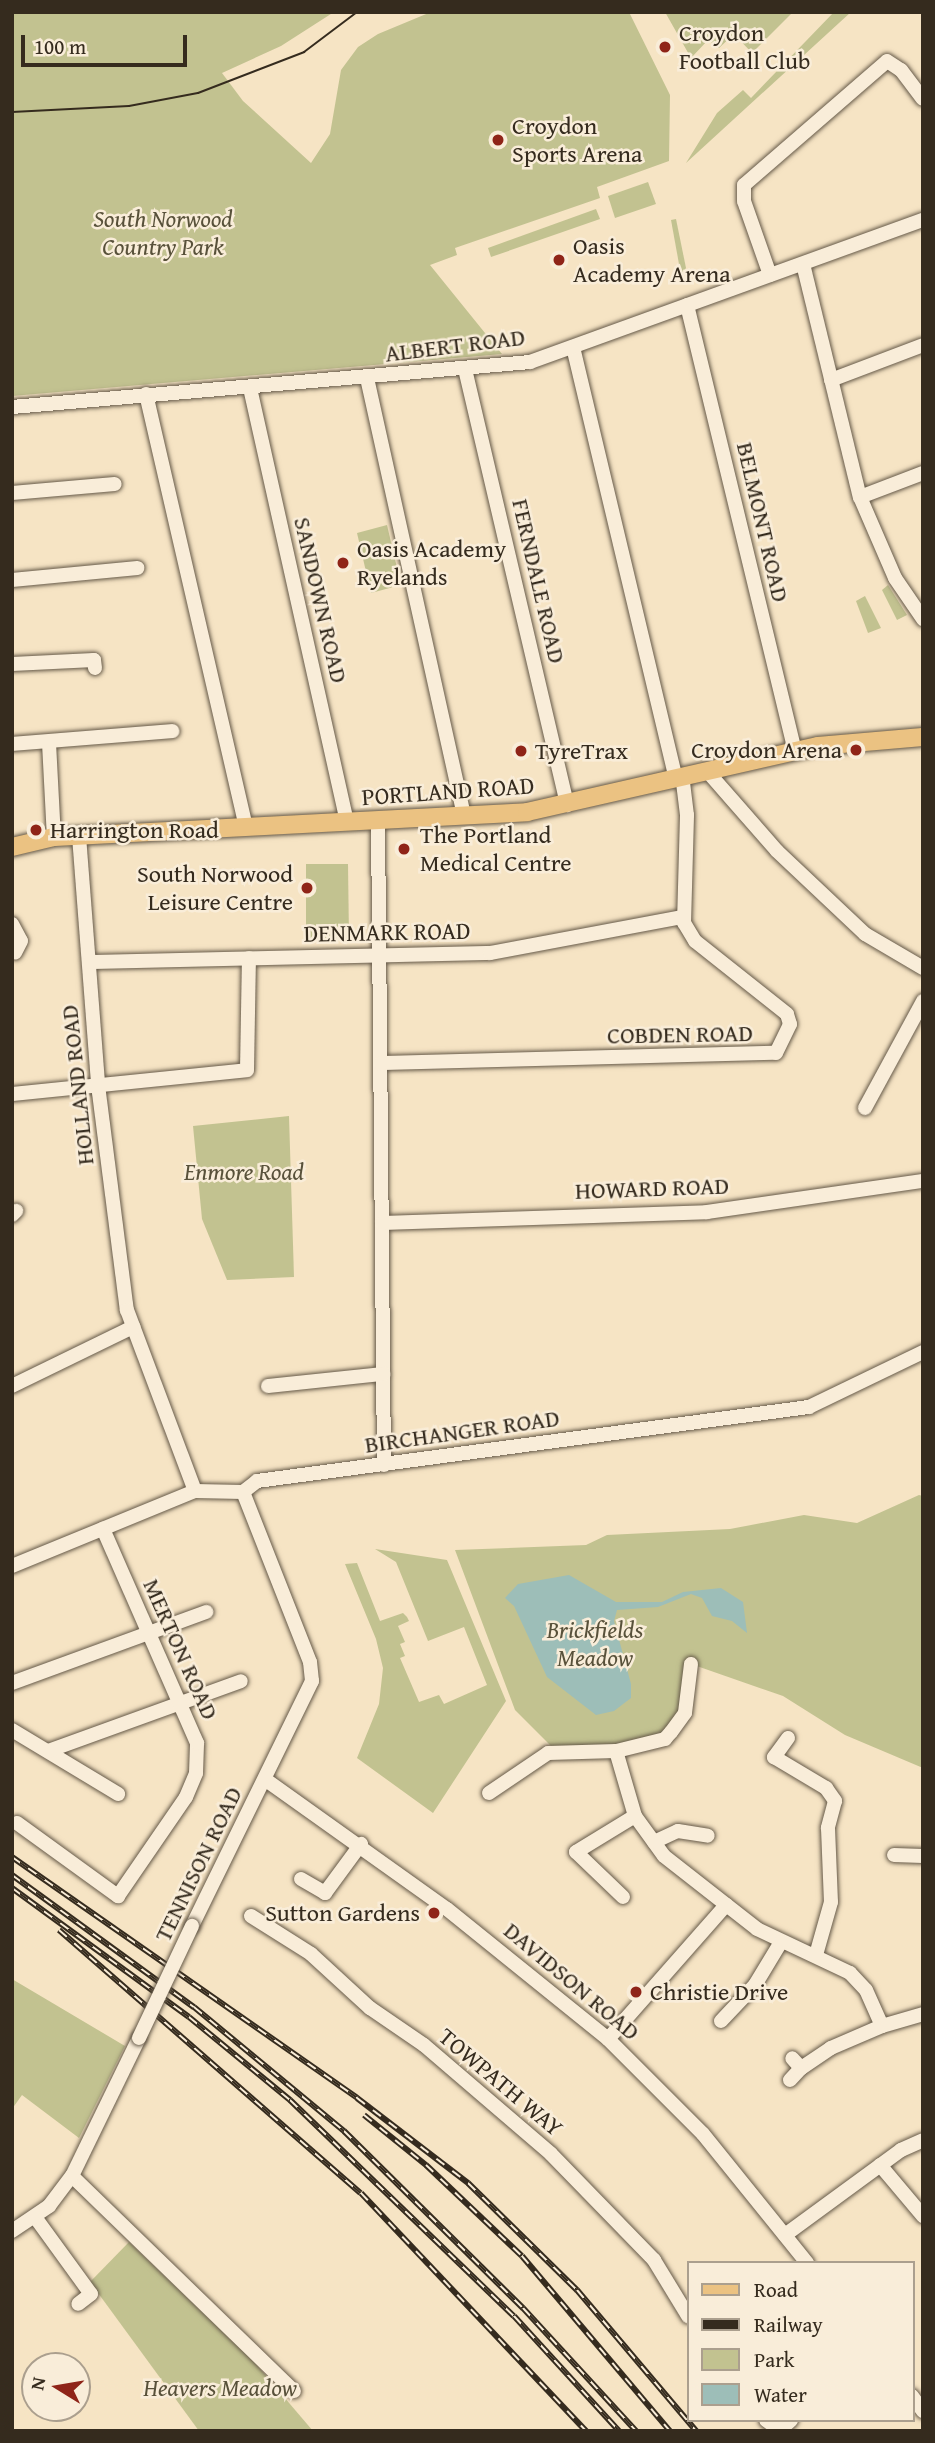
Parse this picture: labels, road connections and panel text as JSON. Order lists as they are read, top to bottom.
{
  "streets": {
    "main road": ["PORTLAND ROAD"],
    "street": [
      "ALBERT ROAD",
      "BELMONT ROAD",
      "FERNDALE ROAD",
      "SANDOWN ROAD",
      "DENMARK ROAD",
      "COBDEN ROAD",
      "HOLLAND ROAD",
      "HOWARD ROAD",
      "BIRCHANGER ROAD",
      "MERTON ROAD",
      "TENNISON ROAD",
      "DAVIDSON ROAD",
      "TOWPATH WAY"
    ]
  },
  "crossings": [
    ["ALBERT ROAD", "BELMONT ROAD"],
    ["ALBERT ROAD", "FERNDALE ROAD"],
    ["ALBERT ROAD", "SANDOWN ROAD"],
    ["BELMONT ROAD", "PORTLAND ROAD"],
    ["FERNDALE ROAD", "PORTLAND ROAD"],
    ["SANDOWN ROAD", "PORTLAND ROAD"],
    ["PORTLAND ROAD", "HOLLAND ROAD"],
    ["DENMARK ROAD", "COBDEN ROAD"],
    ["DENMARK ROAD", "HOLLAND ROAD"],
    ["HOLLAND ROAD", "BIRCHANGER ROAD"],
    ["BIRCHANGER ROAD", "MERTON ROAD"],
    ["BIRCHANGER ROAD", "TENNISON ROAD"],
    ["TENNISON ROAD", "DAVIDSON ROAD"]
  ],
  "parks": [
    "South Norwood Country Park",
    "Enmore Road",
    "Brickfields Meadow",
    "Heavers Meadow"
  ],
  "places": [
    "Croydon Football Club",
    "Croydon Sports Arena",
    "Oasis Academy Arena",
    "Oasis Academy Ryelands",
    "Croydon Arena",
    "TyreTrax",
    "Harrington Road",
    "The Portland Medical Centre",
    "South Norwood Leisure Centre",
    "Sutton Gardens",
    "Christie Drive"
  ],
  "legend": [
    "Road",
    "Railway",
    "Park",
    "Water"
  ],
  "scale_bar": "100 m",
  "north": "left"
}
